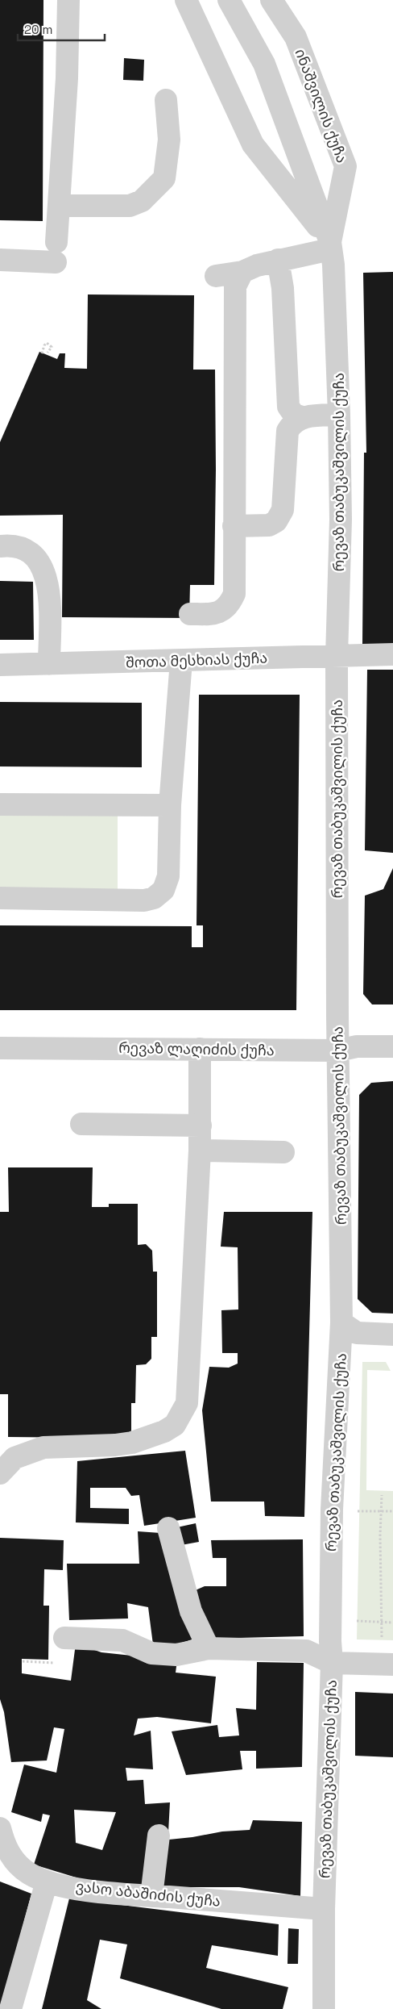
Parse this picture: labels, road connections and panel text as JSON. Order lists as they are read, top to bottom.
{
  "streets": {
    "street": [
      "ინაშვილის ქუჩა",
      "რევაზ თაბუკაშვილის ქუჩა",
      "შოთა მესხიას ქუჩა",
      "რევაზ ლაღიძის ქუჩა",
      "ვასო აბაშიძის ქუჩა"
    ]
  },
  "crossings": [
    ["ინაშვილის ქუჩა", "რევაზ თაბუკაშვილის ქუჩა"],
    ["რევაზ თაბუკაშვილის ქუჩა", "შოთა მესხიას ქუჩა"],
    ["რევაზ თაბუკაშვილის ქუჩა", "რევაზ ლაღიძის ქუჩა"],
    ["რევაზ თაბუკაშვილის ქუჩა", "ვასო აბაშიძის ქუჩა"]
  ],
  "scale_bar": "20 m"
}
